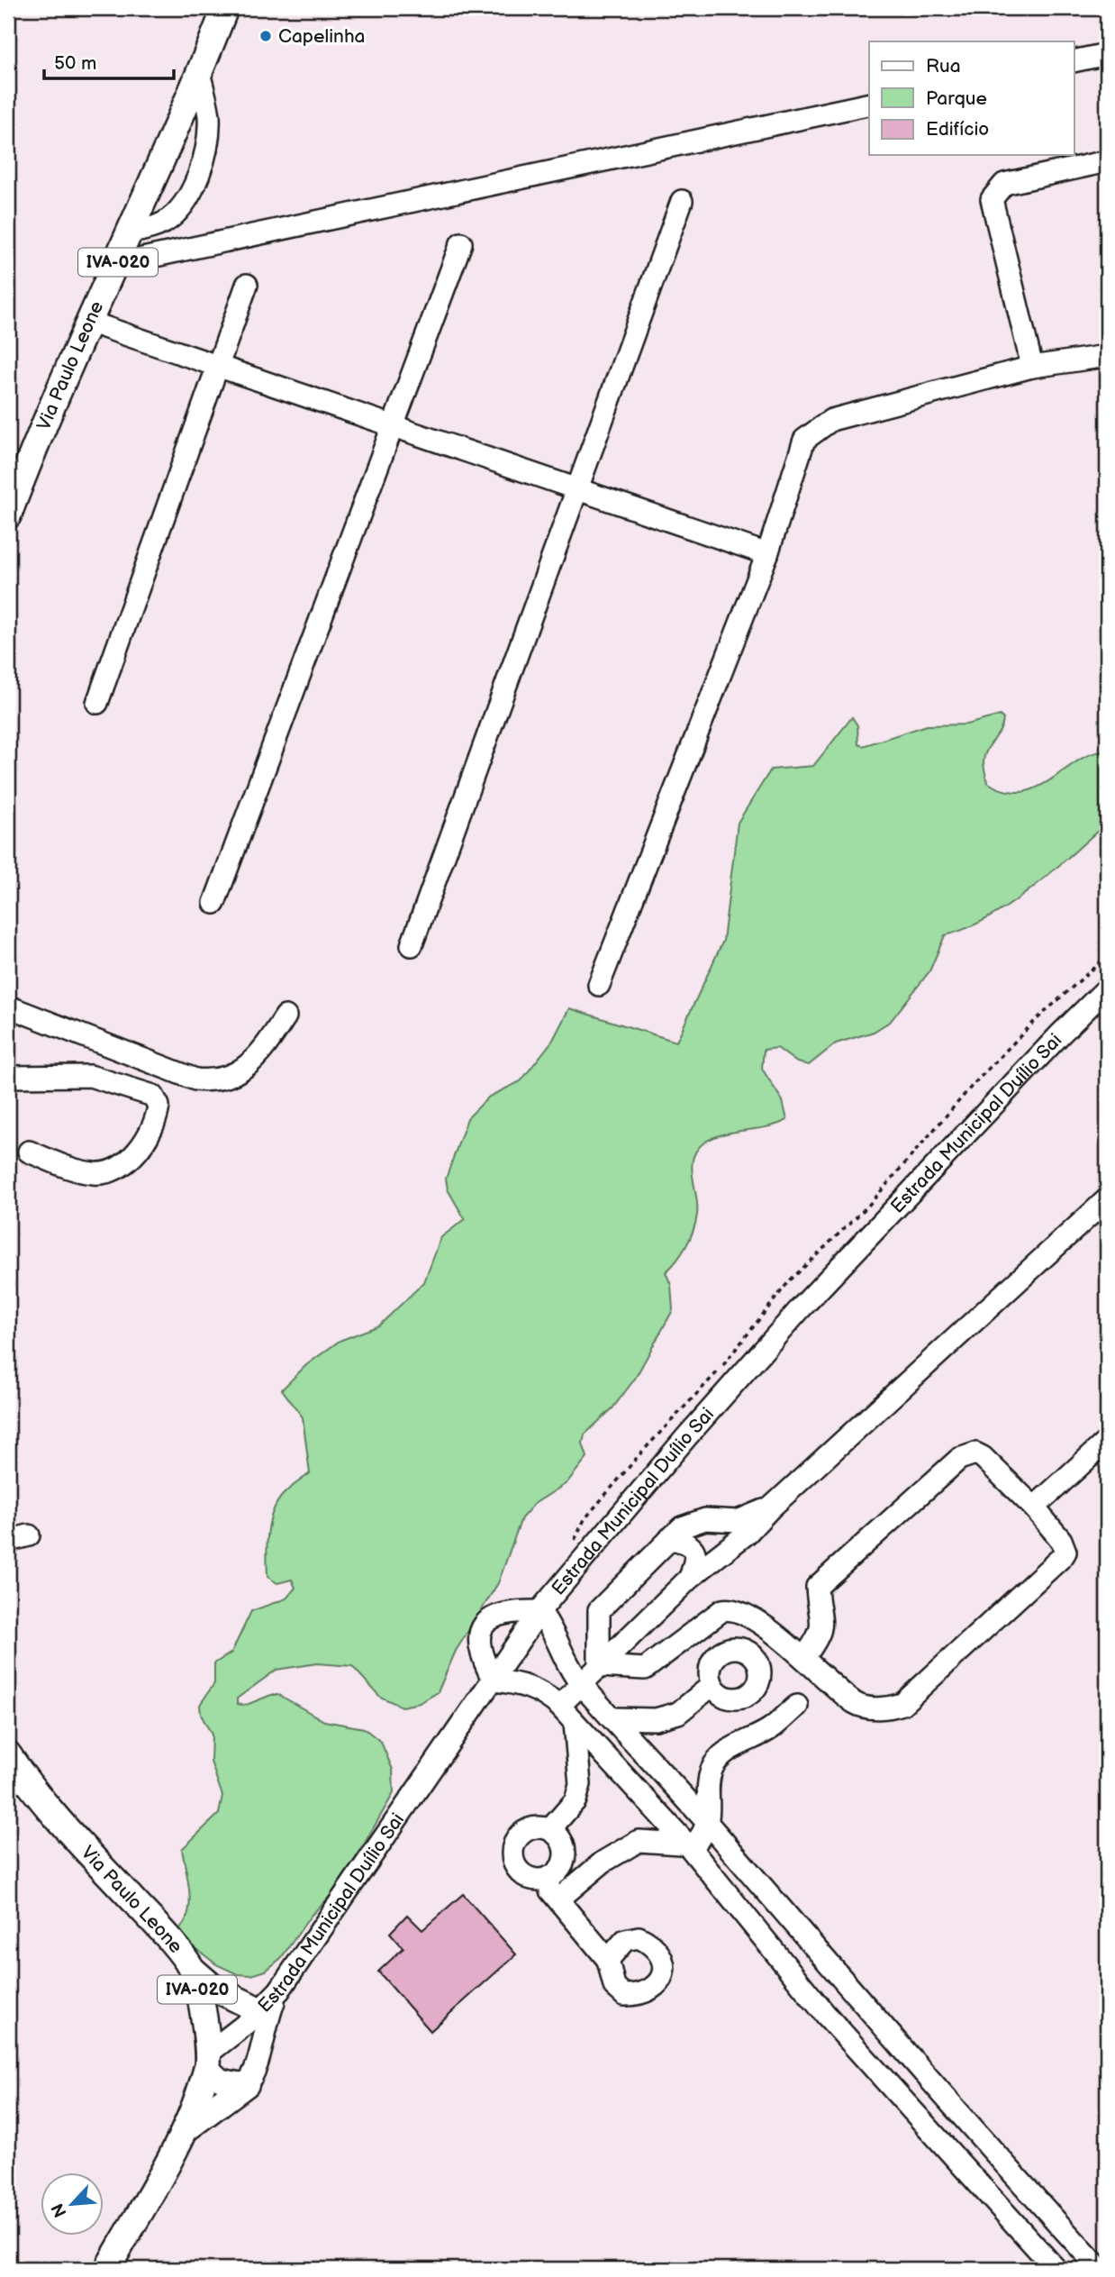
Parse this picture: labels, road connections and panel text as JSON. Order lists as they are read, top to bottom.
{
  "streets": {
    "main road": ["IVA-020", "Via Paulo Leone"],
    "street": ["Estrada Municipal Duílio Sai"]
  },
  "crossings": [
    ["Via Paulo Leone", "Estrada Municipal Duílio Sai"]
  ],
  "places": ["Capelinha"],
  "legend": ["Rua", "Parque", "Edifício"],
  "scale_bar": "50 m",
  "north": "bottom left"
}
